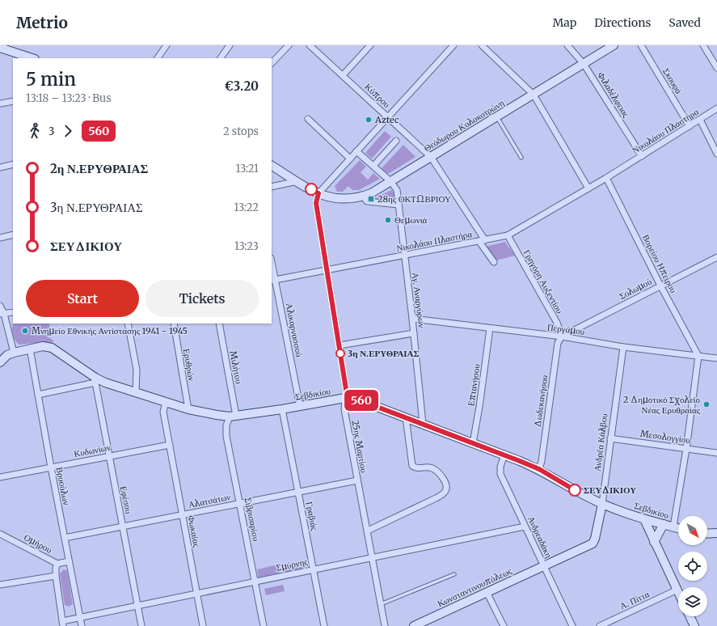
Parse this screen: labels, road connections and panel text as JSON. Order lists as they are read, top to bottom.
{
  "streets": {
    "street": [
      "Σκουφά",
      "Φιλαδέλφειας",
      "Κύπρου",
      "Θεόδωρου Κολοκοτρώνη",
      "Νικολάου Πλαστήρα",
      "Βορείου Ηπείρου",
      "Γρηγόρη Αυξεντίου",
      "Σολωμού",
      "Αγ. Αναργύρων",
      "Περγάμου",
      "Αλικαρνασσού",
      "Ερυθρών",
      "Μιλήτου",
      "Επτανήσου",
      "Σεβδικίου",
      "Δωδεκανήσου",
      "Μεσολογγίου",
      "Ανδρέα Κάλβου",
      "25ης Μαρτίου",
      "Κυδωνίων",
      "Βρυούλων",
      "Εφέσου",
      "Αλατσάτων",
      "Γραβιάς",
      "Σιβρισαρίου",
      "Φωκαίας",
      "Ανδρεαδάκη",
      "Ομήρου",
      "Σμύρνης",
      "Κωνσταντινουπόλεως",
      "Α. Πίττα"
    ]
  },
  "crossings": [
    ["Σκουφά", "Νικολάου Πλαστήρα"],
    ["Φιλαδέλφειας", "Θεόδωρου Κολοκοτρώνη"],
    ["Φιλαδέλφειας", "Νικολάου Πλαστήρα"],
    ["Κύπρου", "Θεόδωρου Κολοκοτρώνη"],
    ["Κύπρου", "Νικολάου Πλαστήρα"],
    ["Θεόδωρου Κολοκοτρώνη", "Αγ. Αναργύρων"],
    ["Θεόδωρου Κολοκοτρώνη", "25ης Μαρτίου"],
    ["Νικολάου Πλαστήρα", "Βορείου Ηπείρου"],
    ["Νικολάου Πλαστήρα", "Γρηγόρη Αυξεντίου"],
    ["Νικολάου Πλαστήρα", "Αγ. Αναργύρων"],
    ["Νικολάου Πλαστήρα", "Αλικαρνασσού"],
    ["Νικολάου Πλαστήρα", "25ης Μαρτίου"],
    ["Βορείου Ηπείρου", "Σολωμού"],
    ["Βορείου Ηπείρου", "Περγάμου"],
    ["Γρηγόρη Αυξεντίου", "Σολωμού"],
    ["Γρηγόρη Αυξεντίου", "Περγάμου"],
    ["Γρηγόρη Αυξεντίου", "Δωδεκανήσου"],
    ["Σολωμού", "Περγάμου"],
    ["Σολωμού", "Δωδεκανήσου"],
    ["Αγ. Αναργύρων", "Περγάμου"],
    ["Αγ. Αναργύρων", "Σεβδικίου"],
    ["Περγάμου", "Επτανήσου"],
    ["Περγάμου", "Δωδεκανήσου"],
    ["Περγάμου", "Ανδρέα Κάλβου"],
    ["Αλικαρνασσού", "Σεβδικίου"],
    ["Ερυθρών", "Σεβδικίου"],
    ["Μιλήτου", "Σεβδικίου"],
    ["Μιλήτου", "Σιβρισαρίου"],
    ["Επτανήσου", "Σεβδικίου"],
    ["Σεβδικίου", "Δωδεκανήσου"],
    ["Σεβδικίου", "Ανδρέα Κάλβου"],
    ["Σεβδικίου", "25ης Μαρτίου"],
    ["Σεβδικίου", "Βρυούλων"],
    ["Σεβδικίου", "Εφέσου"],
    ["Σεβδικίου", "Γραβιάς"],
    ["Σεβδικίου", "Σιβρισαρίου"],
    ["Σεβδικίου", "Φωκαίας"],
    ["Σεβδικίου", "Ανδρεαδάκη"],
    ["Μεσολογγίου", "Ανδρέα Κάλβου"],
    ["Ανδρέα Κάλβου", "Ανδρεαδάκη"],
    ["Ανδρέα Κάλβου", "Κωνσταντινουπόλεως"],
    ["25ης Μαρτίου", "Αλατσάτων"],
    ["25ης Μαρτίου", "Σμύρνης"],
    ["Κυδωνίων", "Βρυούλων"],
    ["Κυδωνίων", "Εφέσου"],
    ["Κυδωνίων", "Φωκαίας"],
    ["Βρυούλων", "Αλατσάτων"],
    ["Βρυούλων", "Ομήρου"],
    ["Βρυούλων", "Σμύρνης"],
    ["Εφέσου", "Αλατσάτων"],
    ["Εφέσου", "Σμύρνης"],
    ["Αλατσάτων", "Γραβιάς"],
    ["Αλατσάτων", "Σιβρισαρίου"],
    ["Αλατσάτων", "Φωκαίας"],
    ["Γραβιάς", "Σμύρνης"],
    ["Σιβρισαρίου", "Σμύρνης"],
    ["Φωκαίας", "Σμύρνης"],
    ["Ανδρεαδάκη", "Σμύρνης"],
    ["Ανδρεαδάκη", "Κωνσταντινουπόλεως"]
  ],
  "places": {
    "other": [
      "Aztec",
      "Θεμωνιά",
      "Μνημείο Εθνικής Αντίστασης 1941 - 1945",
      "3η Ν.ΕΡΥΘΡΑΙΑΣ",
      "2 Δημοτικό Σχολείο Νέας Ερυθραίας",
      "ΣΕΥΔΙΚΙΟΥ"
    ],
    "transit": ["28ης ΟΚΤΩΒΡΙΟΥ"]
  },
  "lines": ["bus line 560"],
  "north": "bottom right",
  "page": {
    "header": "Metrio",
    "nav": ["Map", "Directions", "Saved"],
    "on_map": "560",
    "heading": ["5 min", "13:18 – 13:23 · Bus", "€3.20"],
    "legs": ["3", "560", "2 stops"],
    "list": [
      {
        "name": "2η Ν.ΕΡΥΘΡΑΙΑΣ",
        "value": "13:21"
      },
      {
        "name": "3η Ν.ΕΡΥΘΡΑΙΑΣ",
        "value": "13:22"
      },
      {
        "name": "ΣΕΥΔΙΚΙΟΥ",
        "value": "13:23"
      }
    ],
    "buttons": ["Start", "Tickets"]
  }
}
